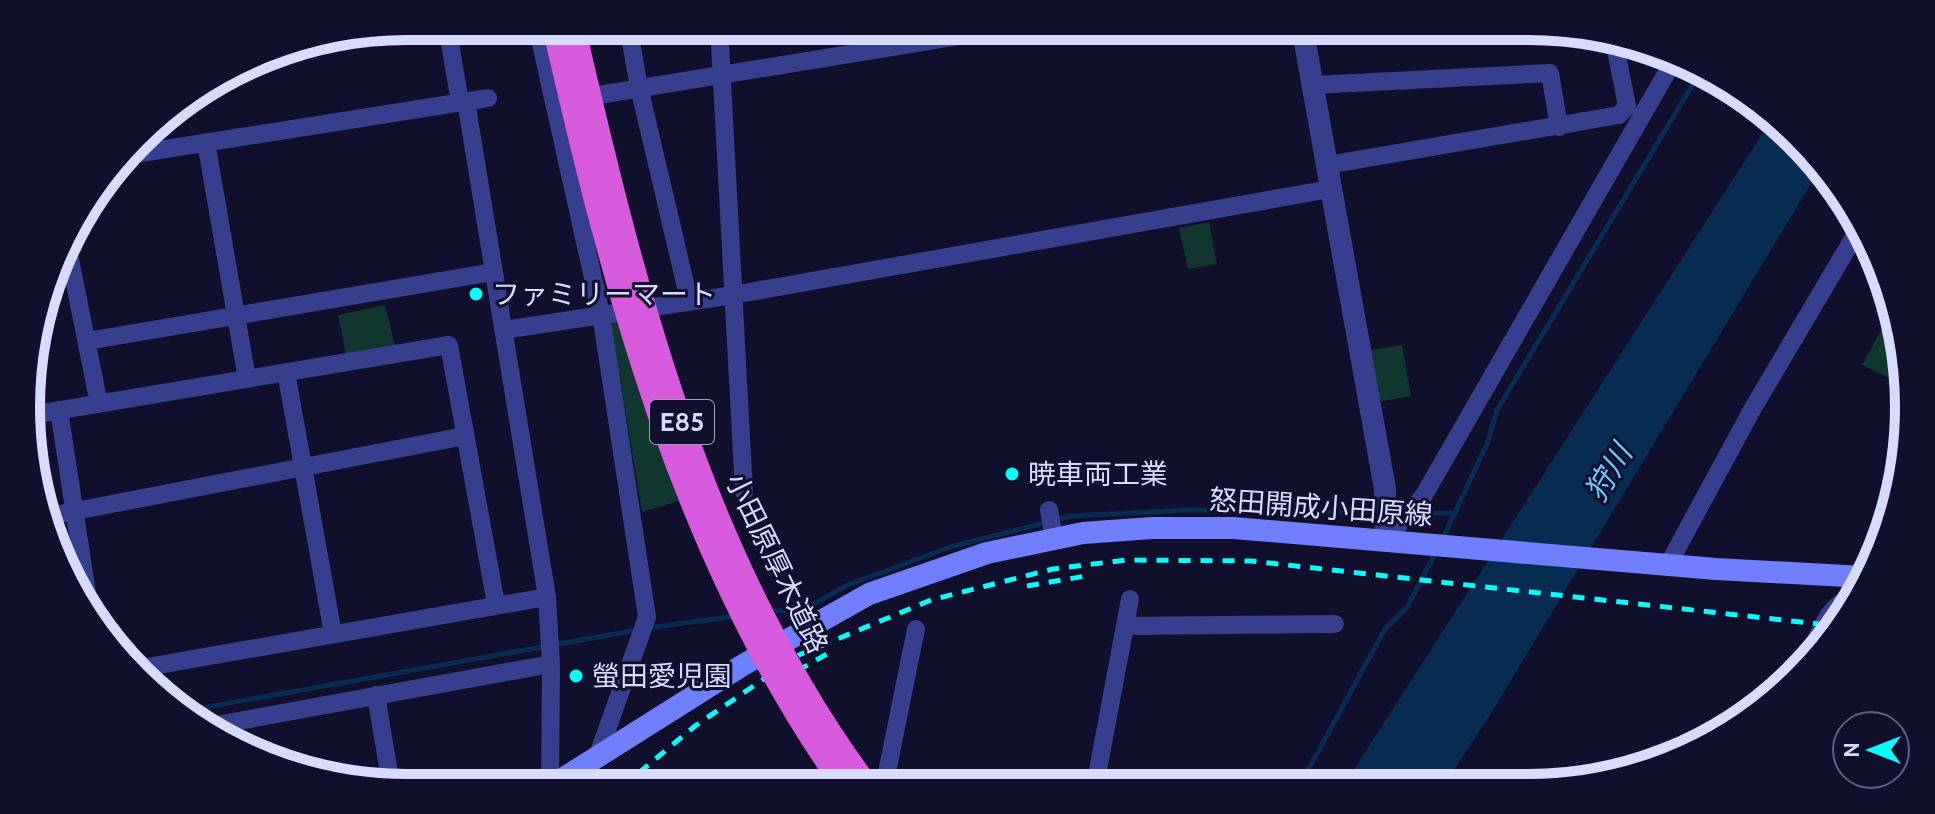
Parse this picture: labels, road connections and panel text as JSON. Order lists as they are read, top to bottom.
{
  "streets": {
    "highway": ["E85", "小田原厚木道路"],
    "main road": ["怒田開成小田原線"]
  },
  "water": ["狩川"],
  "places": ["ファミリーマート", "暁車両工業", "螢田愛児園"],
  "north": "left"
}
